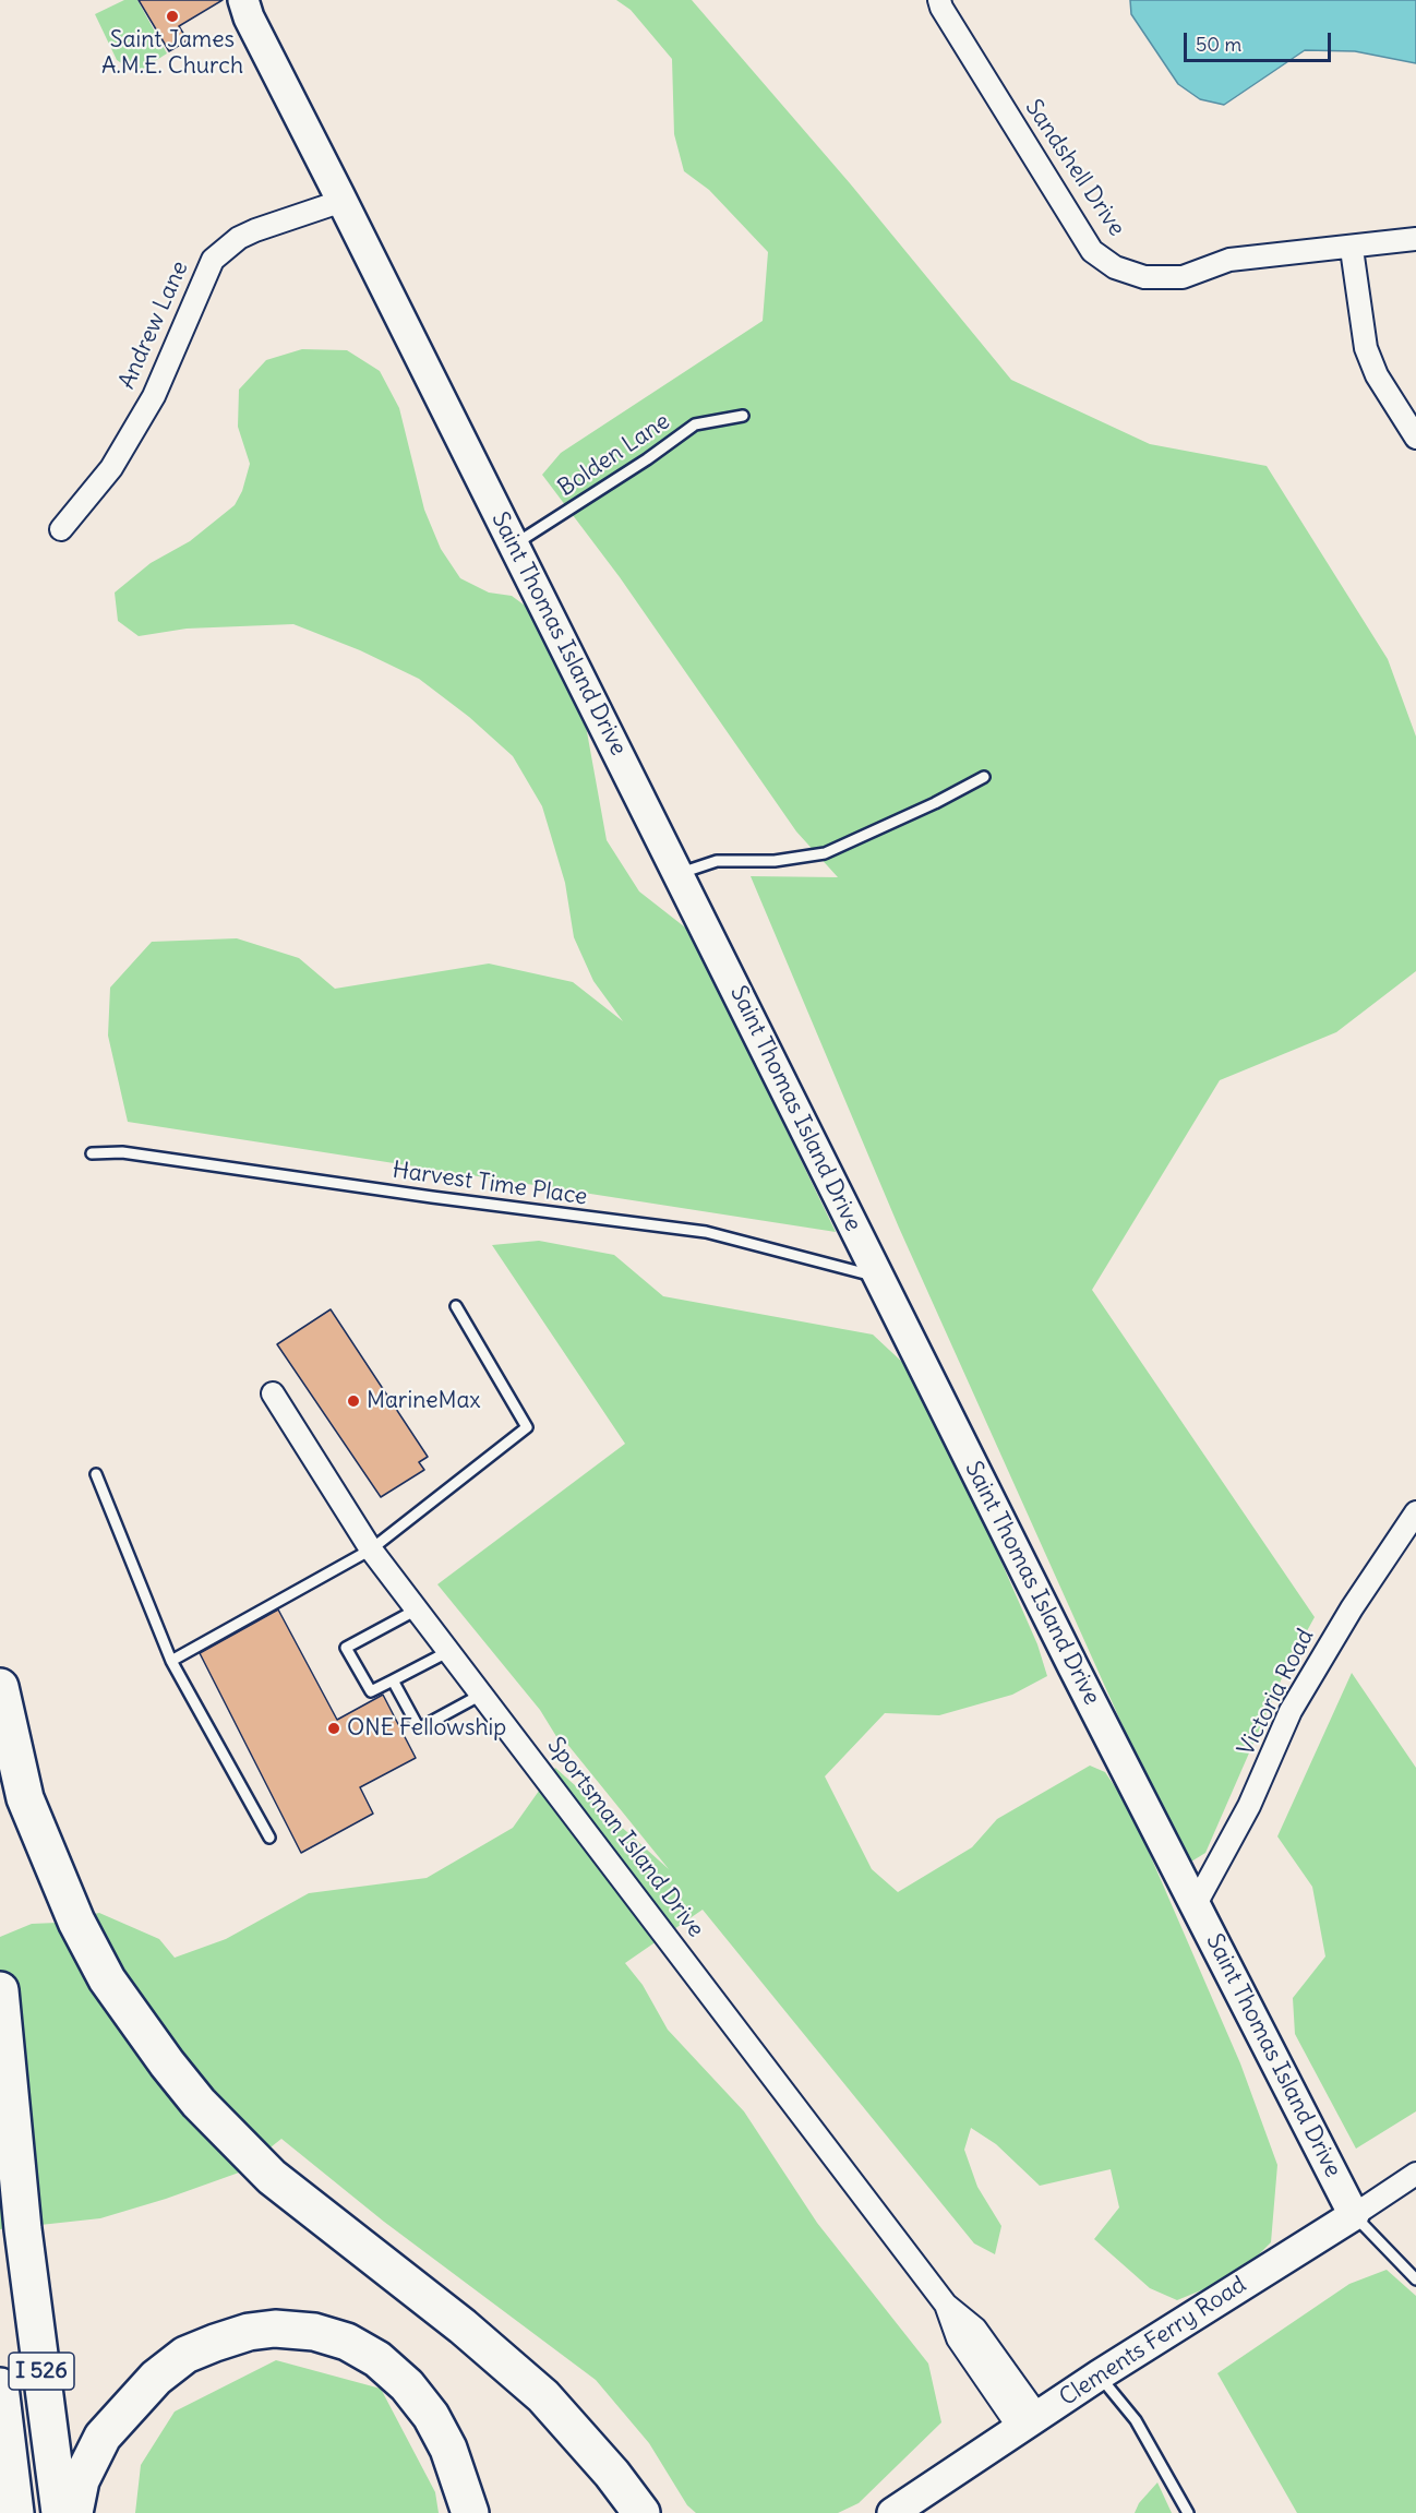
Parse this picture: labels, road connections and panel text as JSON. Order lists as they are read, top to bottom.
{
  "streets": {
    "highway": ["I 526"],
    "main road": ["Saint Thomas Island Drive", "Clements Ferry Road"],
    "street": [
      "Sandshell Drive",
      "Andrew Lane",
      "Victoria Road",
      "Sportsman Island Drive"
    ],
    "lane": ["Bolden Lane", "Harvest Time Place"]
  },
  "crossings": [
    ["Andrew Lane", "Saint Thomas Island Drive"],
    ["Bolden Lane", "Saint Thomas Island Drive"],
    ["Saint Thomas Island Drive", "Harvest Time Place"],
    ["Saint Thomas Island Drive", "Victoria Road"],
    ["Saint Thomas Island Drive", "Clements Ferry Road"],
    ["Sportsman Island Drive", "Clements Ferry Road"]
  ],
  "places": ["Saint James A.M.E. Church", "MarineMax", "ONE Fellowship"],
  "scale_bar": "50 m"
}
